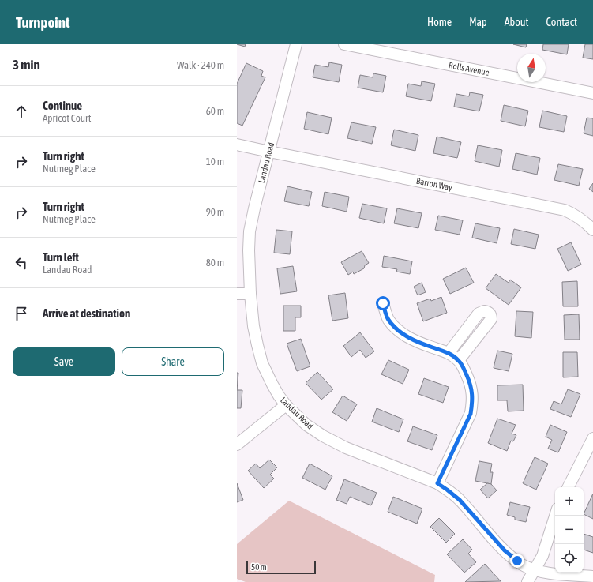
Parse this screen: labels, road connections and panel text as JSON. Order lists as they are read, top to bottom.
{
  "streets": {
    "street": ["Rolls Avenue", "Landau Road", "Barron Way"]
  },
  "crossings": [
    ["Landau Road", "Barron Way"]
  ],
  "scale_bar": "50 m",
  "north": "top",
  "page": {
    "header": "Turnpoint",
    "nav": [
      "Home",
      "Map",
      "About",
      "Contact"
    ],
    "heading": ["3 min", "Walk · 240 m"],
    "list": [
      ["Continue", "Apricot Court", "60 m"],
      ["Turn right", "Nutmeg Place", "10 m"],
      ["Turn right", "Nutmeg Place", "90 m"],
      ["Turn left", "Landau Road", "80 m"],
      "Arrive at destination"
    ],
    "buttons": ["Save", "Share"],
    "map_buttons": ["+", "−"],
    "scale": "50 m"
  }
}
